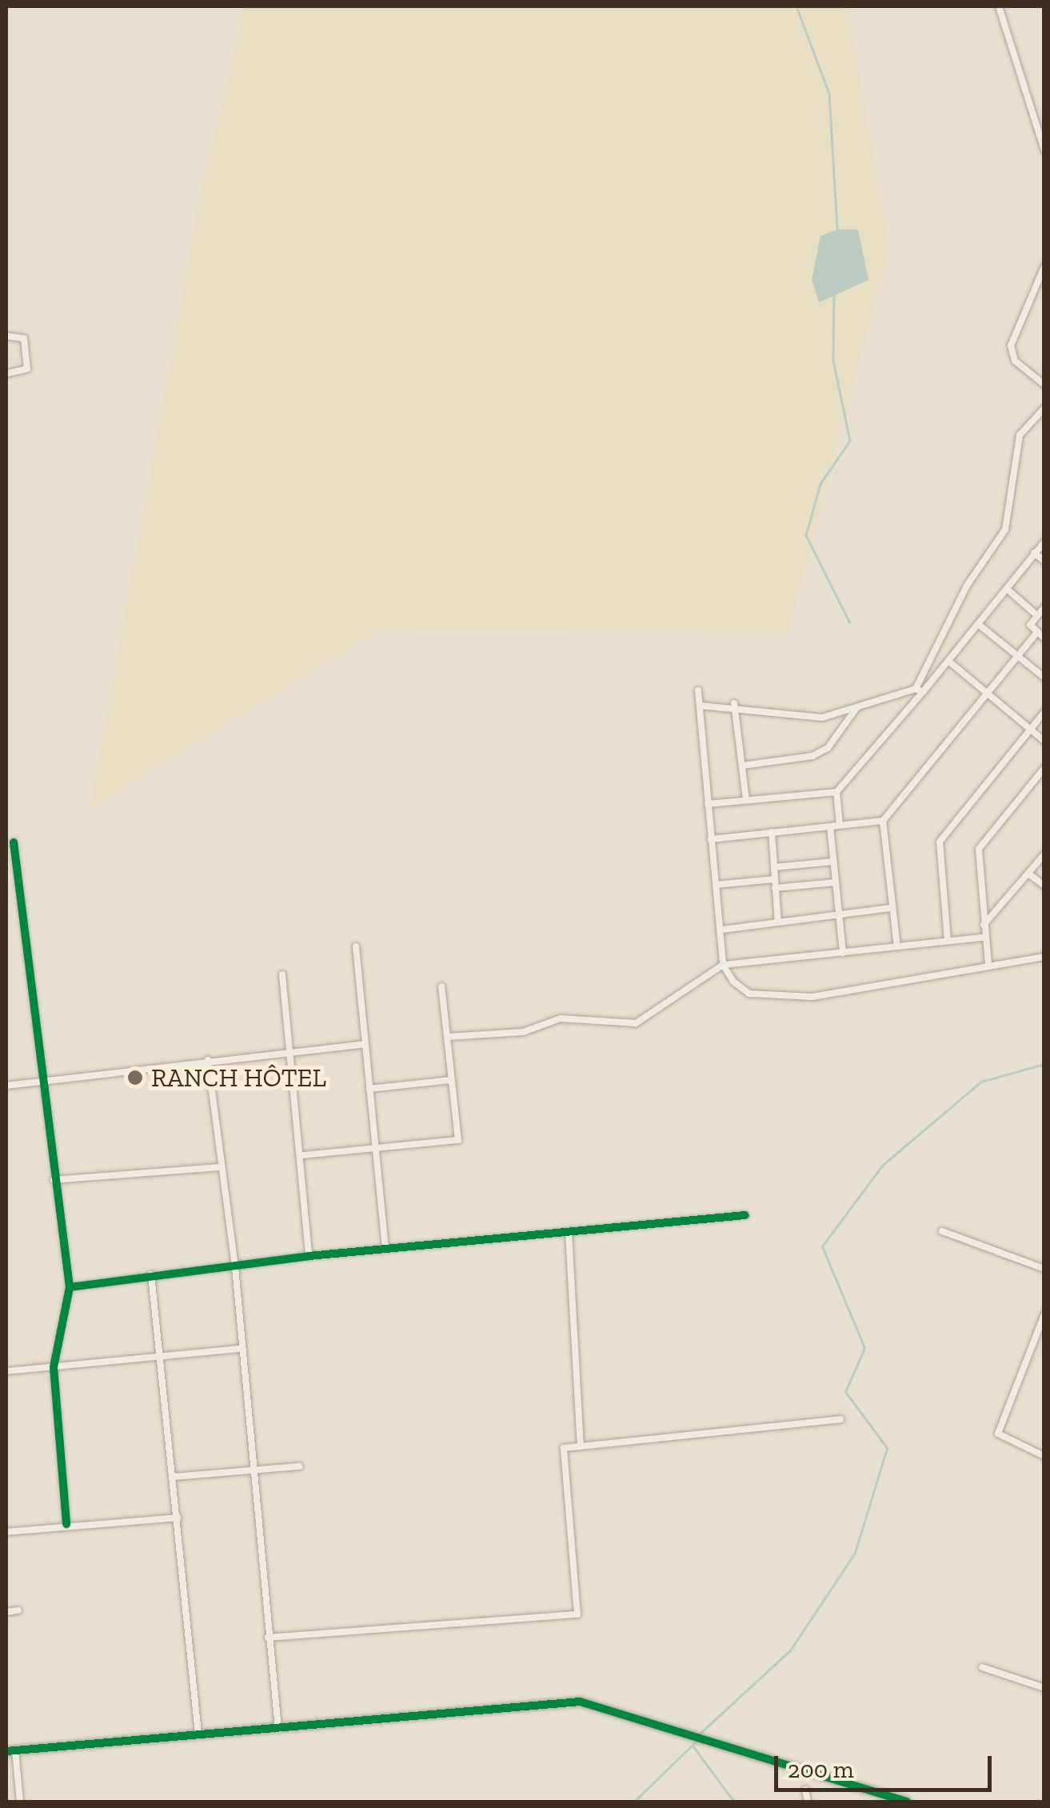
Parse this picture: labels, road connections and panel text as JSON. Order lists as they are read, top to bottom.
{
  "places": ["RANCH HÔTEL"],
  "scale_bar": "200 m"
}
